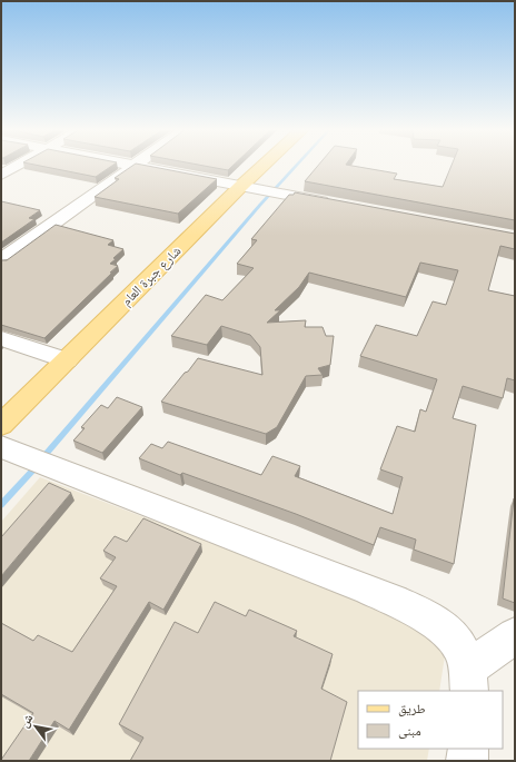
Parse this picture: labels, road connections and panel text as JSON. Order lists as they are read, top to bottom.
{
  "streets": {
    "main road": ["شارع جبرة العام"]
  },
  "legend": ["طريق", "مبنى"],
  "north": "top left"
}
